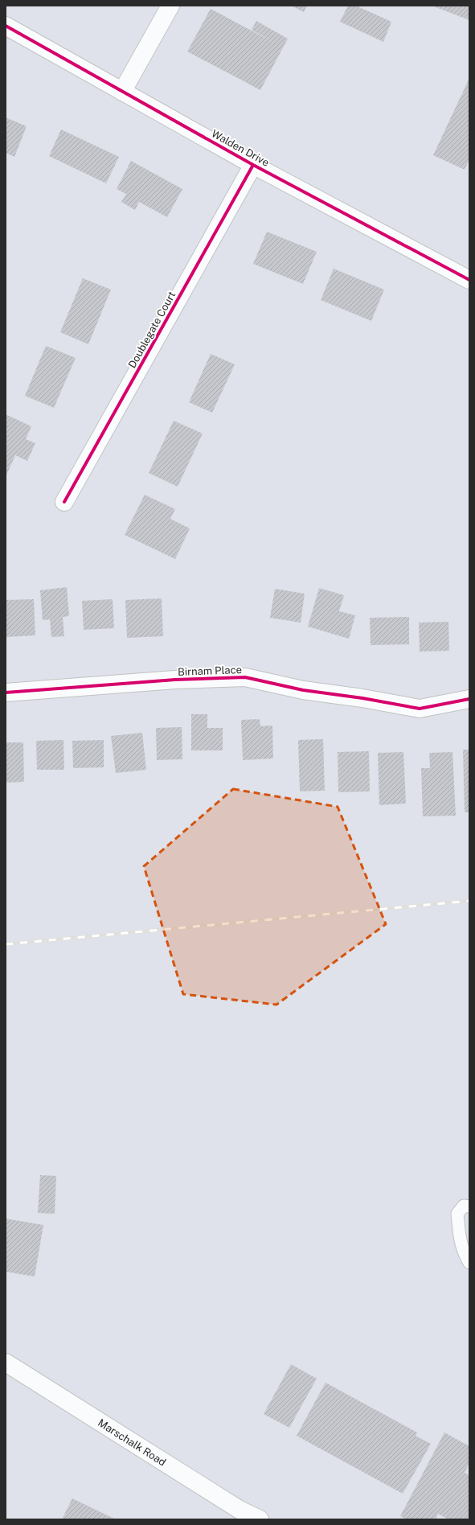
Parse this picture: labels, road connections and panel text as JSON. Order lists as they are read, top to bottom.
{
  "streets": {
    "street": [
      "Walden Drive",
      "Doublegate Court",
      "Birnam Place",
      "Marschalk Road"
    ]
  },
  "crossings": [
    ["Walden Drive", "Doublegate Court"]
  ]
}
